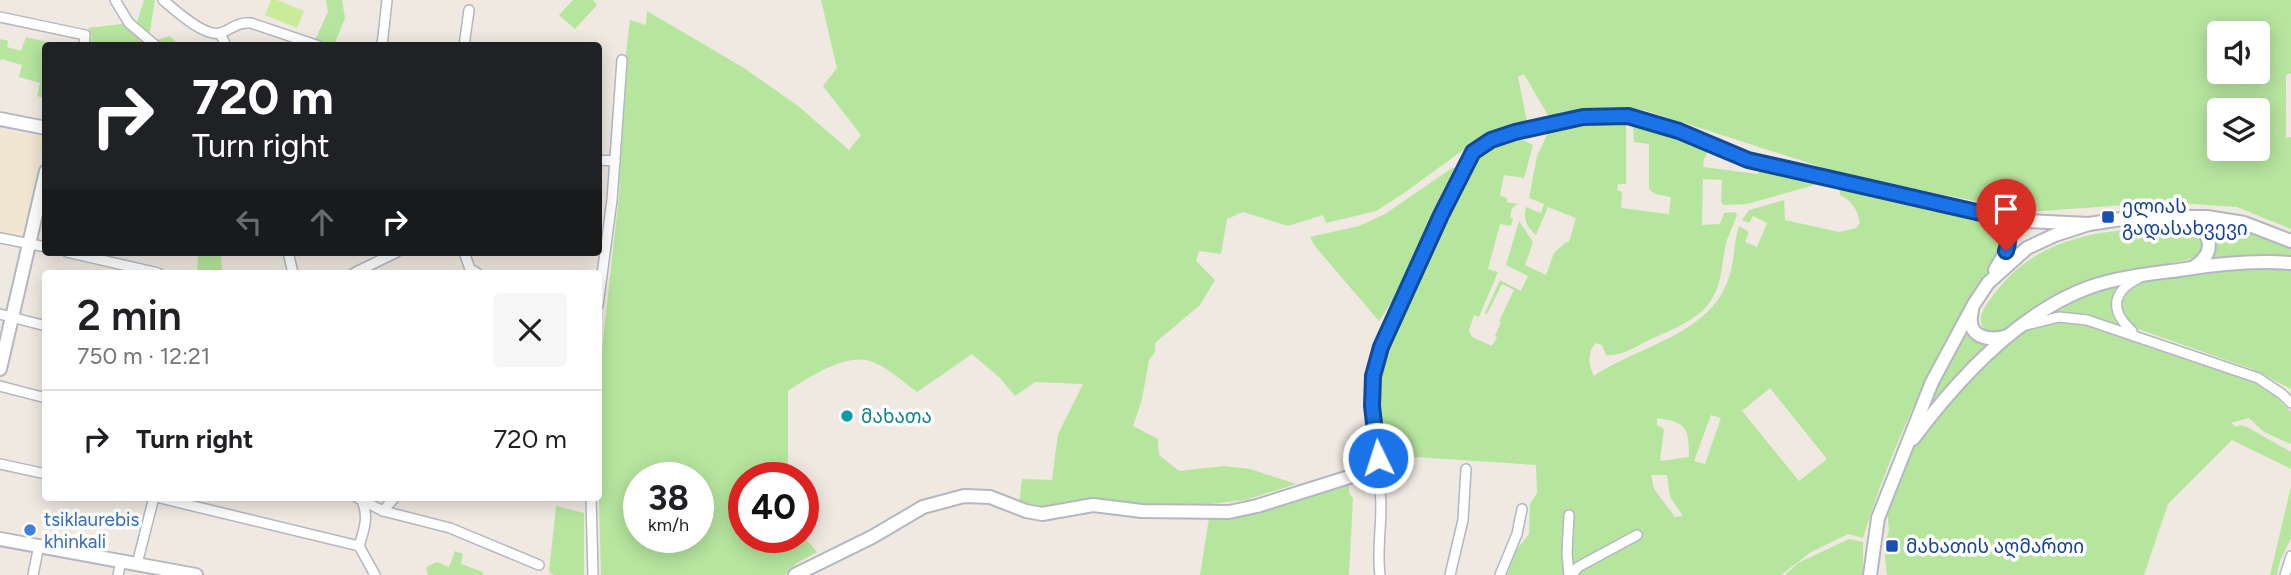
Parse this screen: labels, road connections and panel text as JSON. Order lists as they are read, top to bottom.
{
  "places": {
    "transit": ["ელიას გადასახვევი", "მახათის აღმართი"],
    "other": ["მახათა", "tsiklaurebis khinkali"]
  },
  "page": {
    "turn": ["720 m", "Turn right"],
    "heading": ["2 min", "750 m · 12:21"],
    "list": [
      {
        "name": "Turn right",
        "value": "720 m"
      }
    ],
    "speed": "38 km/h",
    "limit": "40"
  }
}
